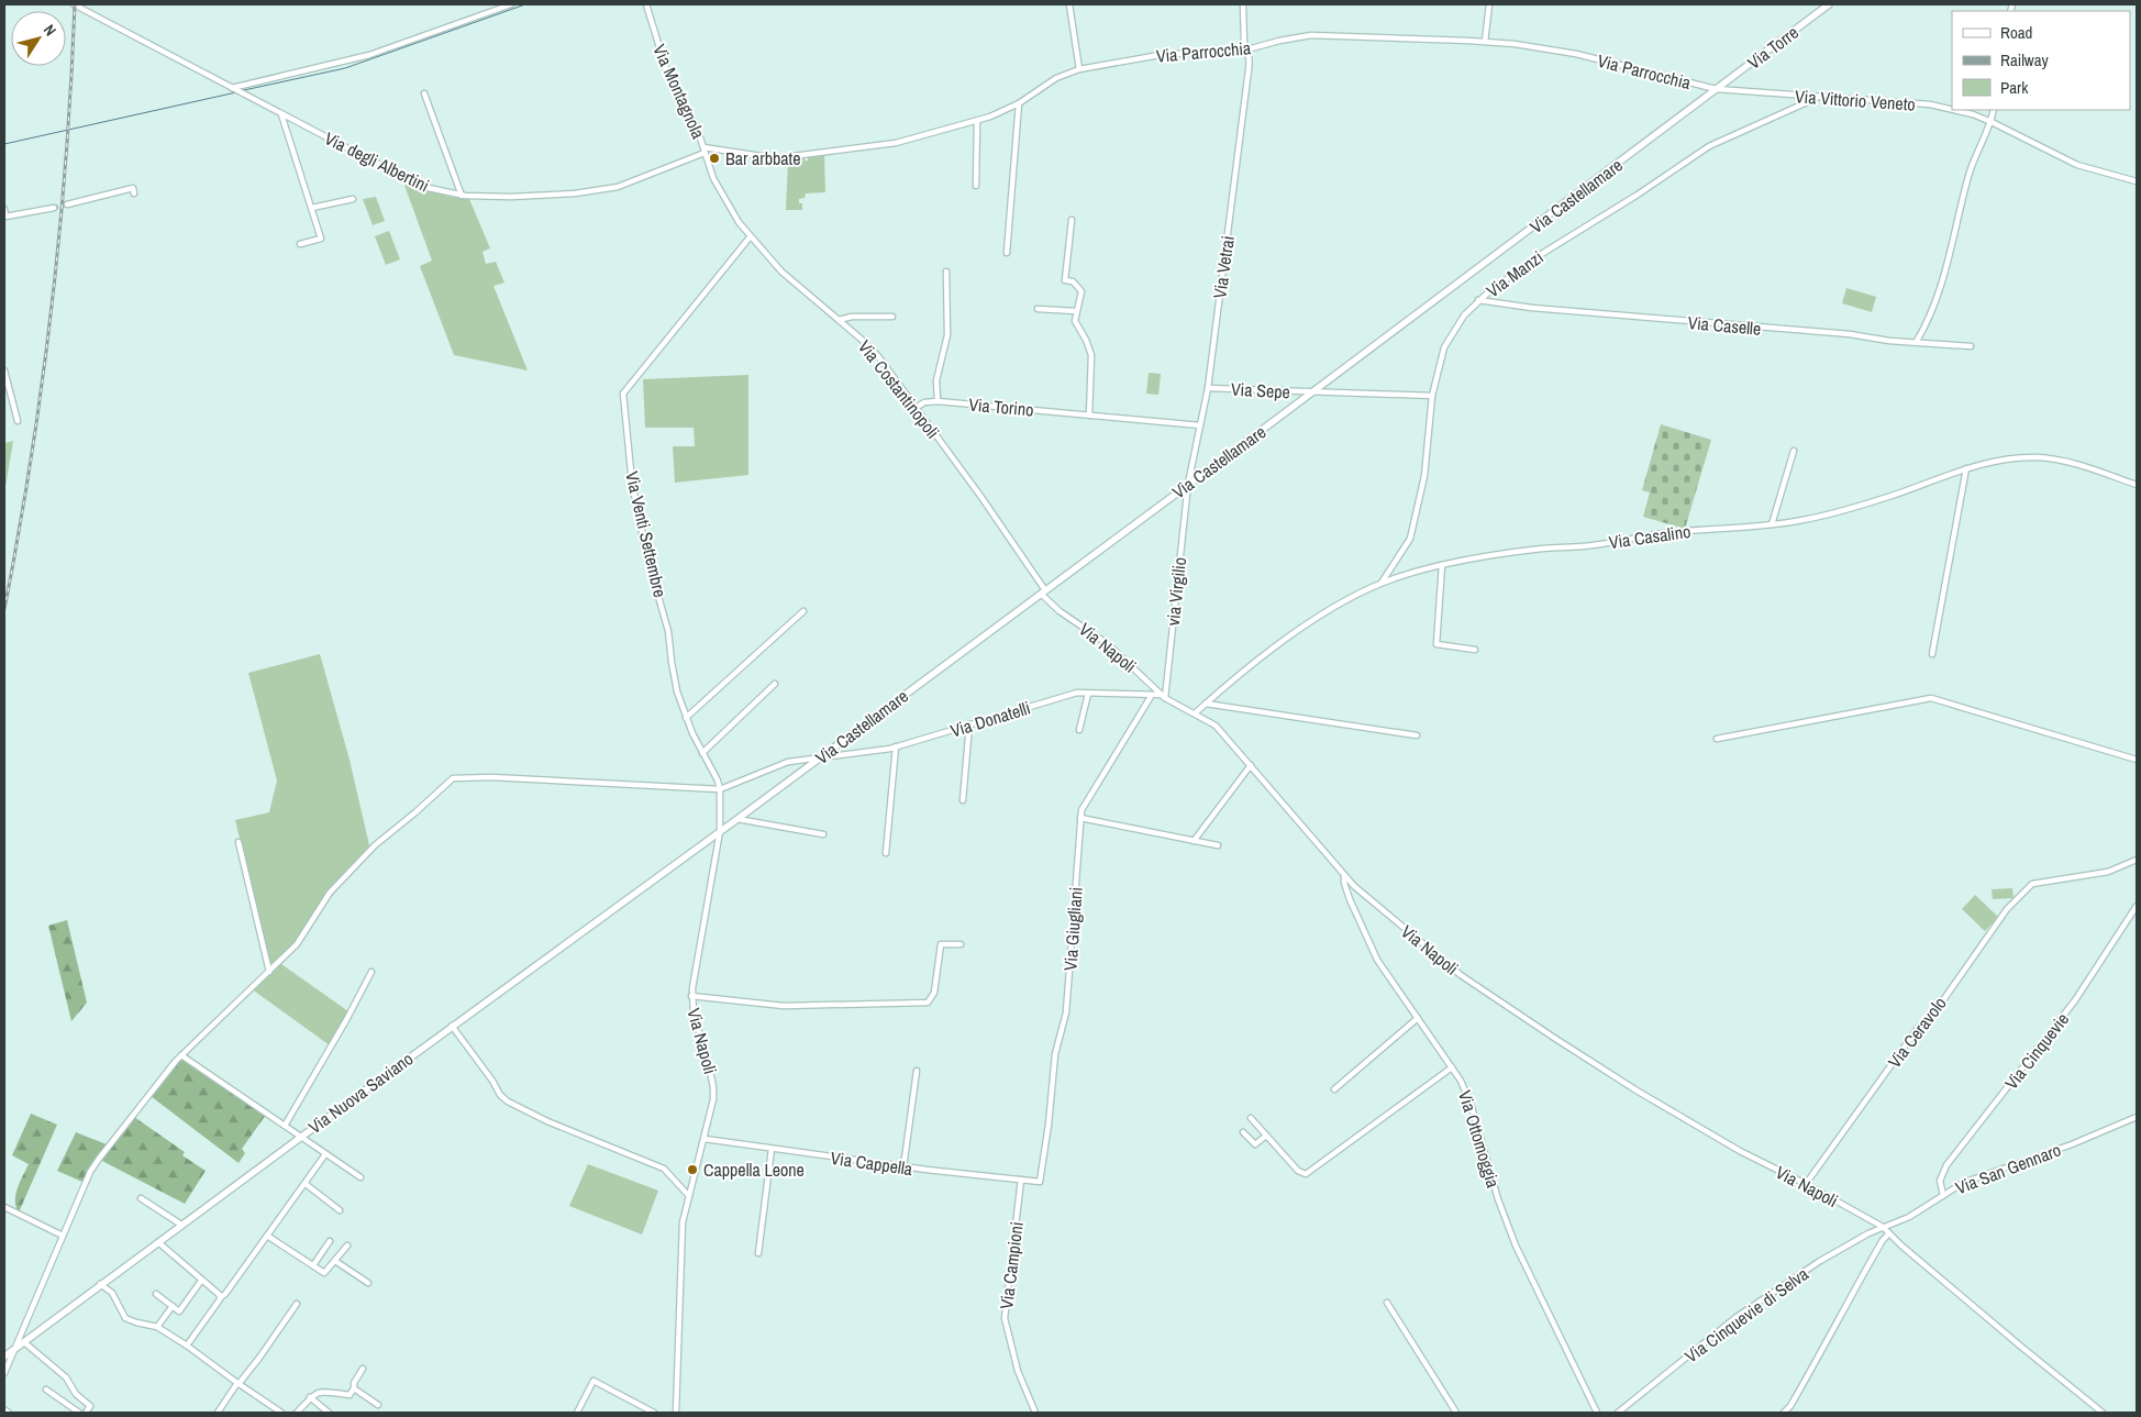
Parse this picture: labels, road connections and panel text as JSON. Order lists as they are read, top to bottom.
{
  "streets": {
    "main road": ["Via Torre", "Via Castellamare", "Via Nuova Saviano"],
    "street": [
      "Via Parrocchia",
      "Via Montagnola",
      "Via Vittorio Veneto",
      "Via degli Albertini",
      "Via Vetrai",
      "Via Manzi",
      "Via Caselle",
      "Via Costantinopoli",
      "Via Sepe",
      "Via Torino",
      "Via Venti Settembre",
      "Via Casalino",
      "via Virgilio",
      "Via Napoli",
      "Via Donatelli",
      "Via Giugliani",
      "Via Ceravolo",
      "Via Cinquevie",
      "Via Ottomoggia",
      "Via Cappella",
      "Via San Gennaro",
      "Via Campioni",
      "Via Cinquevie di Selva"
    ]
  },
  "crossings": [
    ["Via Torre", "Via Parrocchia"],
    ["Via Torre", "Via Vittorio Veneto"],
    ["Via Torre", "Via Castellamare"],
    ["Via Parrocchia", "Via Montagnola"],
    ["Via Parrocchia", "Via Vittorio Veneto"],
    ["Via Parrocchia", "Via degli Albertini"],
    ["Via Parrocchia", "Via Castellamare"],
    ["Via Parrocchia", "Via Vetrai"],
    ["Via Parrocchia", "Via Costantinopoli"],
    ["Via Montagnola", "Via degli Albertini"],
    ["Via Montagnola", "Via Costantinopoli"],
    ["Via Vittorio Veneto", "Via Castellamare"],
    ["Via Vittorio Veneto", "Via Manzi"],
    ["Via degli Albertini", "Via Costantinopoli"],
    ["Via Castellamare", "Via Vetrai"],
    ["Via Castellamare", "Via Costantinopoli"],
    ["Via Castellamare", "Via Sepe"],
    ["Via Castellamare", "Via Venti Settembre"],
    ["Via Castellamare", "via Virgilio"],
    ["Via Castellamare", "Via Napoli"],
    ["Via Castellamare", "Via Donatelli"],
    ["Via Castellamare", "Via Nuova Saviano"],
    ["Via Vetrai", "Via Sepe"],
    ["Via Vetrai", "Via Torino"],
    ["Via Vetrai", "via Virgilio"],
    ["Via Manzi", "Via Caselle"],
    ["Via Manzi", "Via Sepe"],
    ["Via Manzi", "Via Casalino"],
    ["Via Costantinopoli", "Via Torino"],
    ["Via Costantinopoli", "Via Venti Settembre"],
    ["Via Costantinopoli", "Via Napoli"],
    ["Via Venti Settembre", "Via Napoli"],
    ["Via Venti Settembre", "Via Donatelli"],
    ["Via Venti Settembre", "Via Nuova Saviano"],
    ["Via Casalino", "Via Napoli"],
    ["via Virgilio", "Via Napoli"],
    ["Via Napoli", "Via Donatelli"],
    ["Via Napoli", "Via Ceravolo"],
    ["Via Napoli", "Via Nuova Saviano"],
    ["Via Napoli", "Via Ottomoggia"],
    ["Via Napoli", "Via Cappella"],
    ["Via Napoli", "Via San Gennaro"],
    ["Via Napoli", "Via Cinquevie di Selva"],
    ["Via Donatelli", "Via Giugliani"],
    ["Via Giugliani", "Via Cappella"],
    ["Via Cinquevie", "Via San Gennaro"],
    ["Via Cappella", "Via Campioni"],
    ["Via San Gennaro", "Via Cinquevie di Selva"]
  ],
  "places": ["Bar arbbate", "Cappella Leone"],
  "legend": ["Road", "Railway", "Park"],
  "north": "top right"
}
